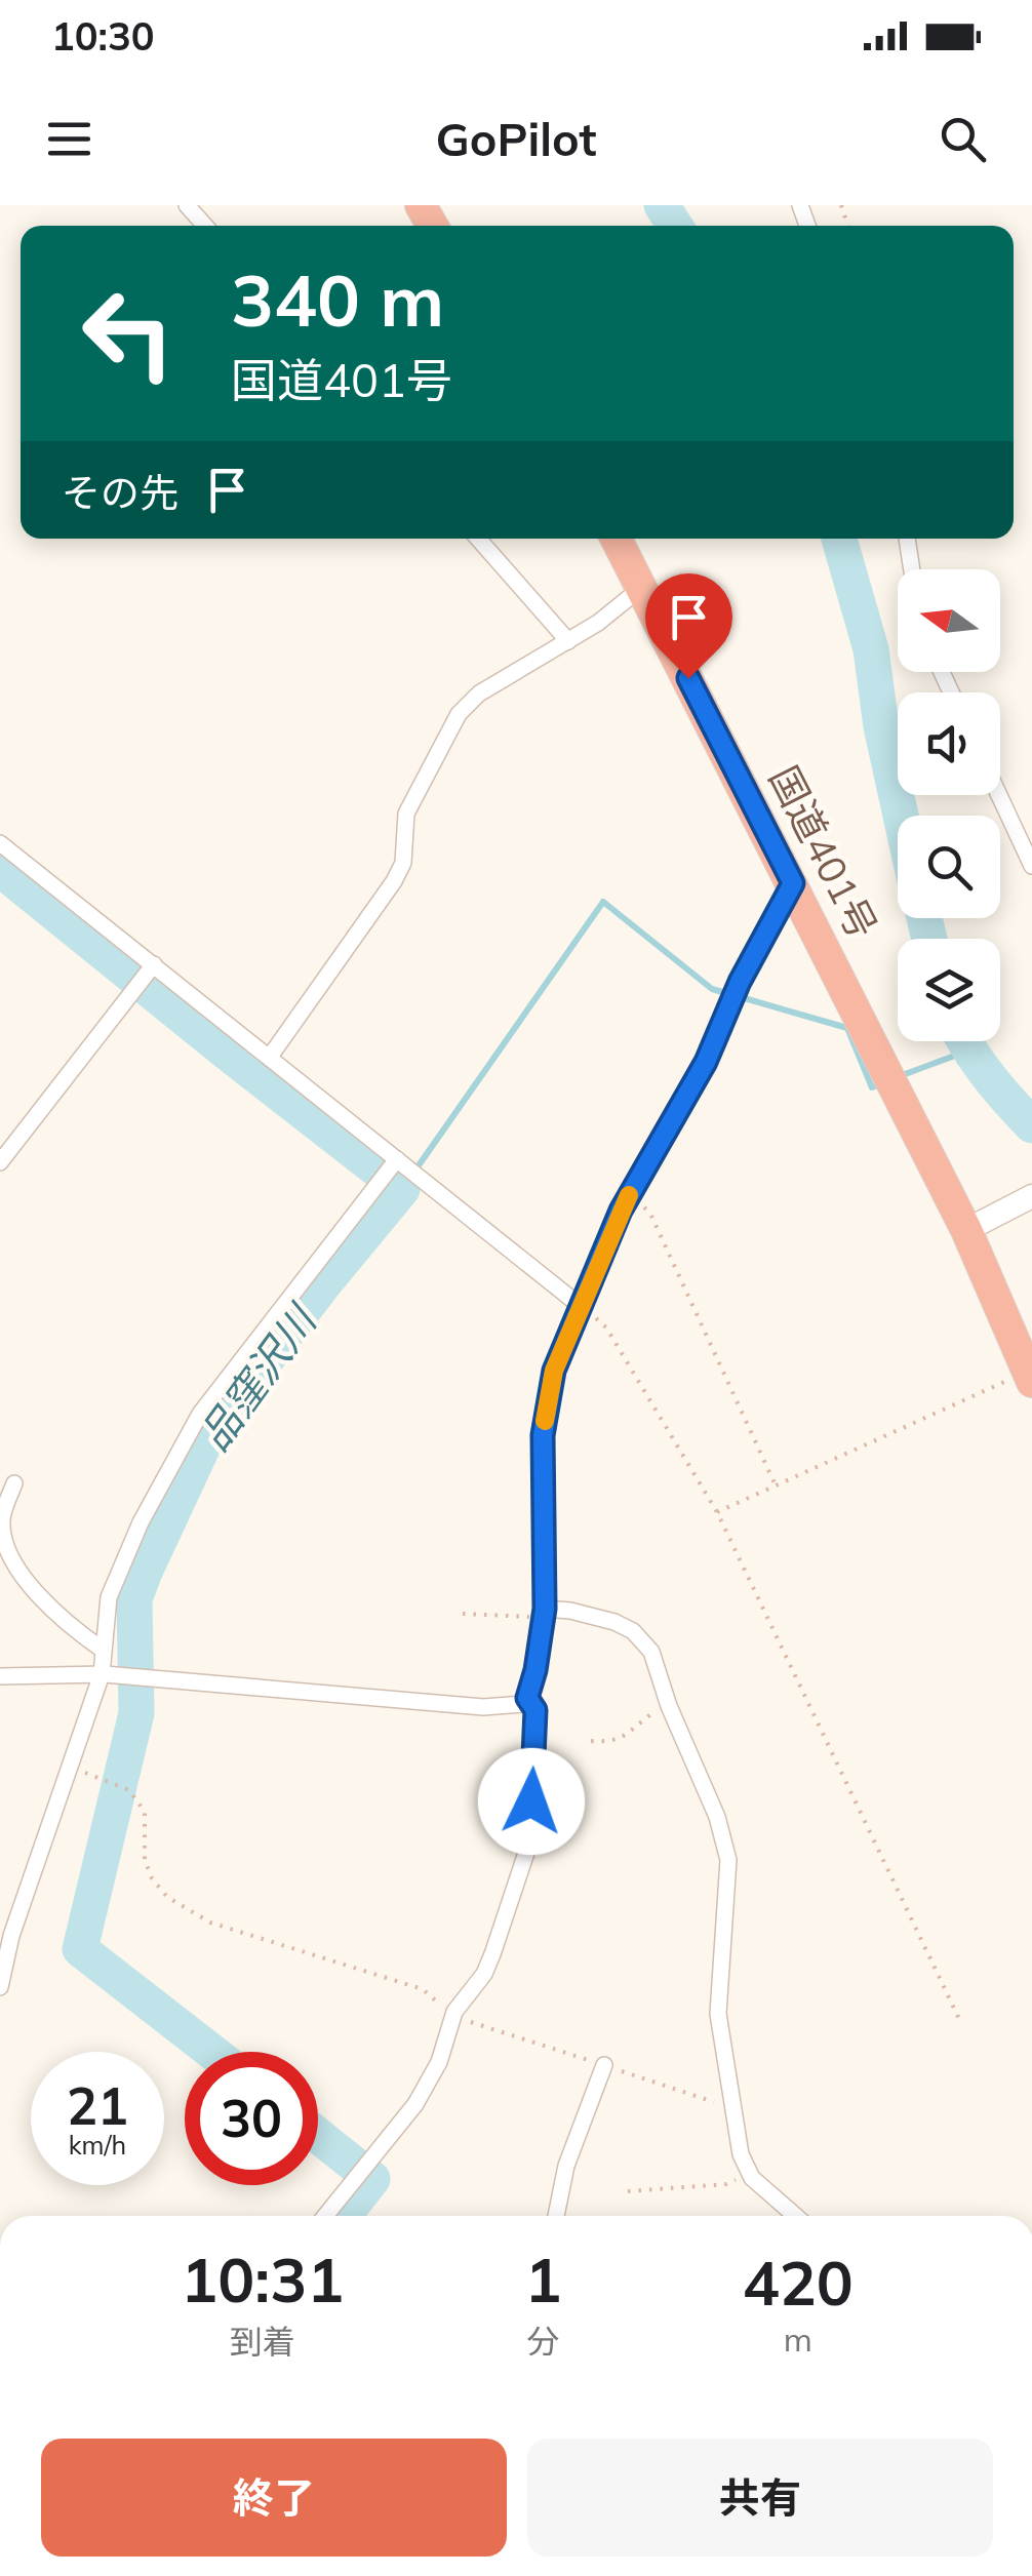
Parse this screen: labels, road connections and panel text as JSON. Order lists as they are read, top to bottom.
{
  "streets": {
    "highway": ["国道401号"]
  },
  "water": ["品窪沢川"],
  "north": "left",
  "page": {
    "status": "10:30",
    "header": "GoPilot",
    "turn": ["340 m", "国道401号"],
    "then": "その先",
    "speed": "21 km/h",
    "limit": "30",
    "eta": [
      "10:31",
      "到着",
      "1",
      "分",
      "420",
      "m"
    ],
    "buttons": ["終了", "共有"]
  }
}
